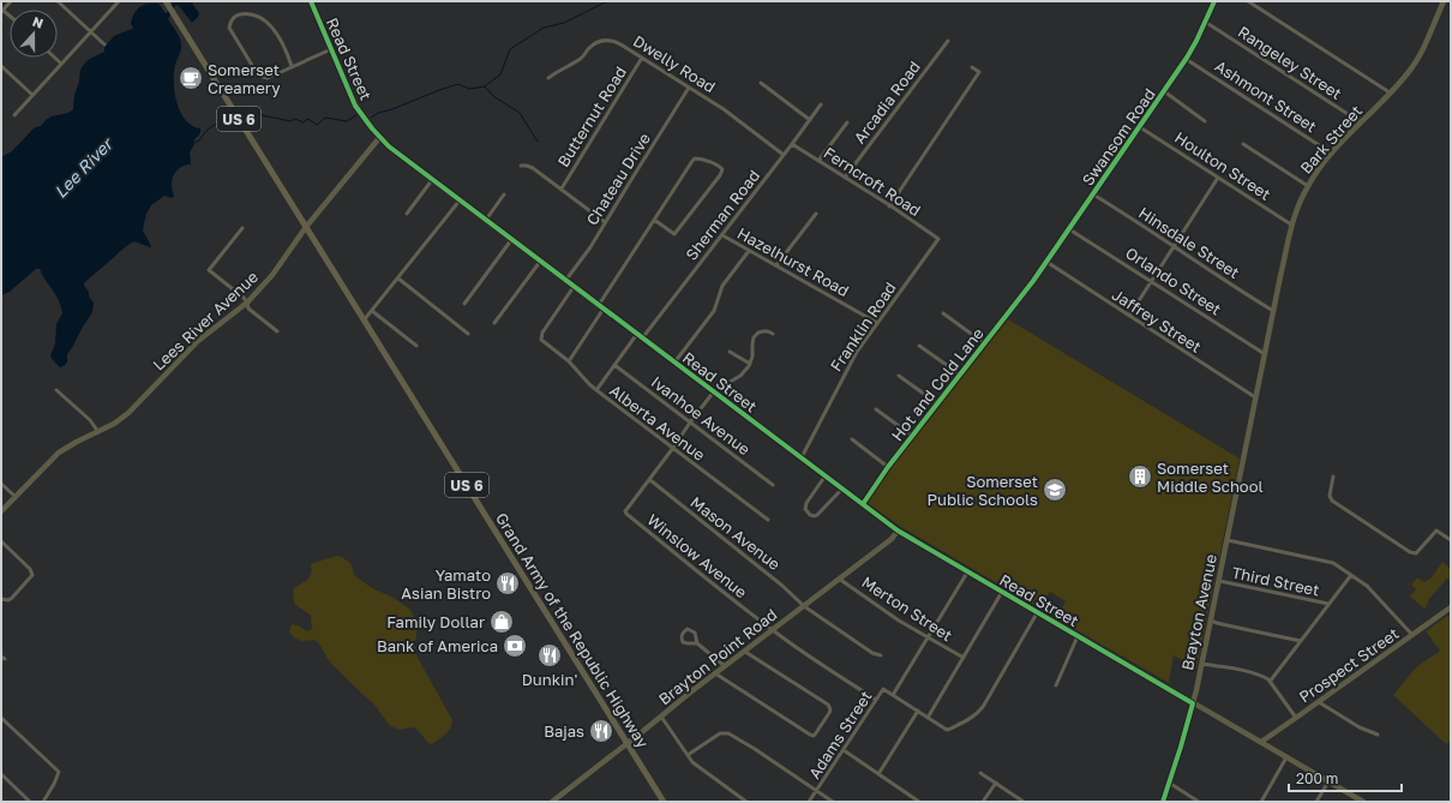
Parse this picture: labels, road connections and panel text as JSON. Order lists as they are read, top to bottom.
{
  "streets": {
    "main road": [
      "Read Street",
      "US 6",
      "Bark Street",
      "Lees River Avenue",
      "Brayton Avenue",
      "Grand Army of the Republic Highway",
      "Brayton Point Road",
      "Prospect Street"
    ],
    "street": [
      "Rangeley Street",
      "Dwelly Road",
      "Ashmont Street",
      "Arcadia Road",
      "Butternut Road",
      "Swansom Road",
      "Houlton Street",
      "Chateau Drive",
      "Ferncroft Road",
      "Sherman Road",
      "Hinsdale Street",
      "Hazelhurst Road",
      "Orlando Street",
      "Jaffrey Street",
      "Franklin Road",
      "Hot and Cold Lane",
      "Ivanhoe Avenue",
      "Alberta Avenue",
      "Mason Avenue",
      "Winslow Avenue",
      "Third Street",
      "Merton Street",
      "Adams Street"
    ]
  },
  "crossings": [
    ["Read Street", "Chateau Drive"],
    ["Read Street", "Sherman Road"],
    ["Read Street", "Lees River Avenue"],
    ["Read Street", "Franklin Road"],
    ["Read Street", "Hot and Cold Lane"],
    ["Read Street", "Alberta Avenue"],
    ["Read Street", "Brayton Avenue"],
    ["Read Street", "Brayton Point Road"],
    ["Read Street", "Prospect Street"],
    ["Rangeley Street", "Swansom Road"],
    ["Rangeley Street", "Bark Street"],
    ["Dwelly Road", "Butternut Road"],
    ["Dwelly Road", "Chateau Drive"],
    ["Dwelly Road", "Sherman Road"],
    ["Ashmont Street", "Swansom Road"],
    ["Ashmont Street", "Bark Street"],
    ["Arcadia Road", "Ferncroft Road"],
    ["US 6", "Lees River Avenue"],
    ["US 6", "Grand Army of the Republic Highway"],
    ["Swansom Road", "Houlton Street"],
    ["Swansom Road", "Hinsdale Street"],
    ["Swansom Road", "Orlando Street"],
    ["Swansom Road", "Jaffrey Street"],
    ["Swansom Road", "Hot and Cold Lane"],
    ["Bark Street", "Houlton Street"],
    ["Bark Street", "Hinsdale Street"],
    ["Bark Street", "Orlando Street"],
    ["Bark Street", "Jaffrey Street"],
    ["Bark Street", "Brayton Avenue"],
    ["Ferncroft Road", "Sherman Road"],
    ["Ferncroft Road", "Franklin Road"],
    ["Sherman Road", "Hazelhurst Road"],
    ["Sherman Road", "Ivanhoe Avenue"],
    ["Sherman Road", "Alberta Avenue"],
    ["Hazelhurst Road", "Franklin Road"],
    ["Lees River Avenue", "Grand Army of the Republic Highway"],
    ["Mason Avenue", "Winslow Avenue"],
    ["Mason Avenue", "Brayton Point Road"],
    ["Winslow Avenue", "Brayton Point Road"],
    ["Winslow Avenue", "Adams Street"],
    ["Third Street", "Brayton Avenue"],
    ["Merton Street", "Brayton Point Road"],
    ["Grand Army of the Republic Highway", "Brayton Point Road"]
  ],
  "water": ["Lee River"],
  "places": {
    "cafe": ["Somerset Creamery"],
    "building": ["Somerset Middle School"],
    "school or university": ["Somerset Public Schools"],
    "restaurant": ["Yamato Asian Bistro", "Dunkin'", "Bajas"],
    "shop": ["Family Dollar"],
    "bank": ["Bank of America"]
  },
  "scale_bar": "200 m",
  "north": "top"
}
